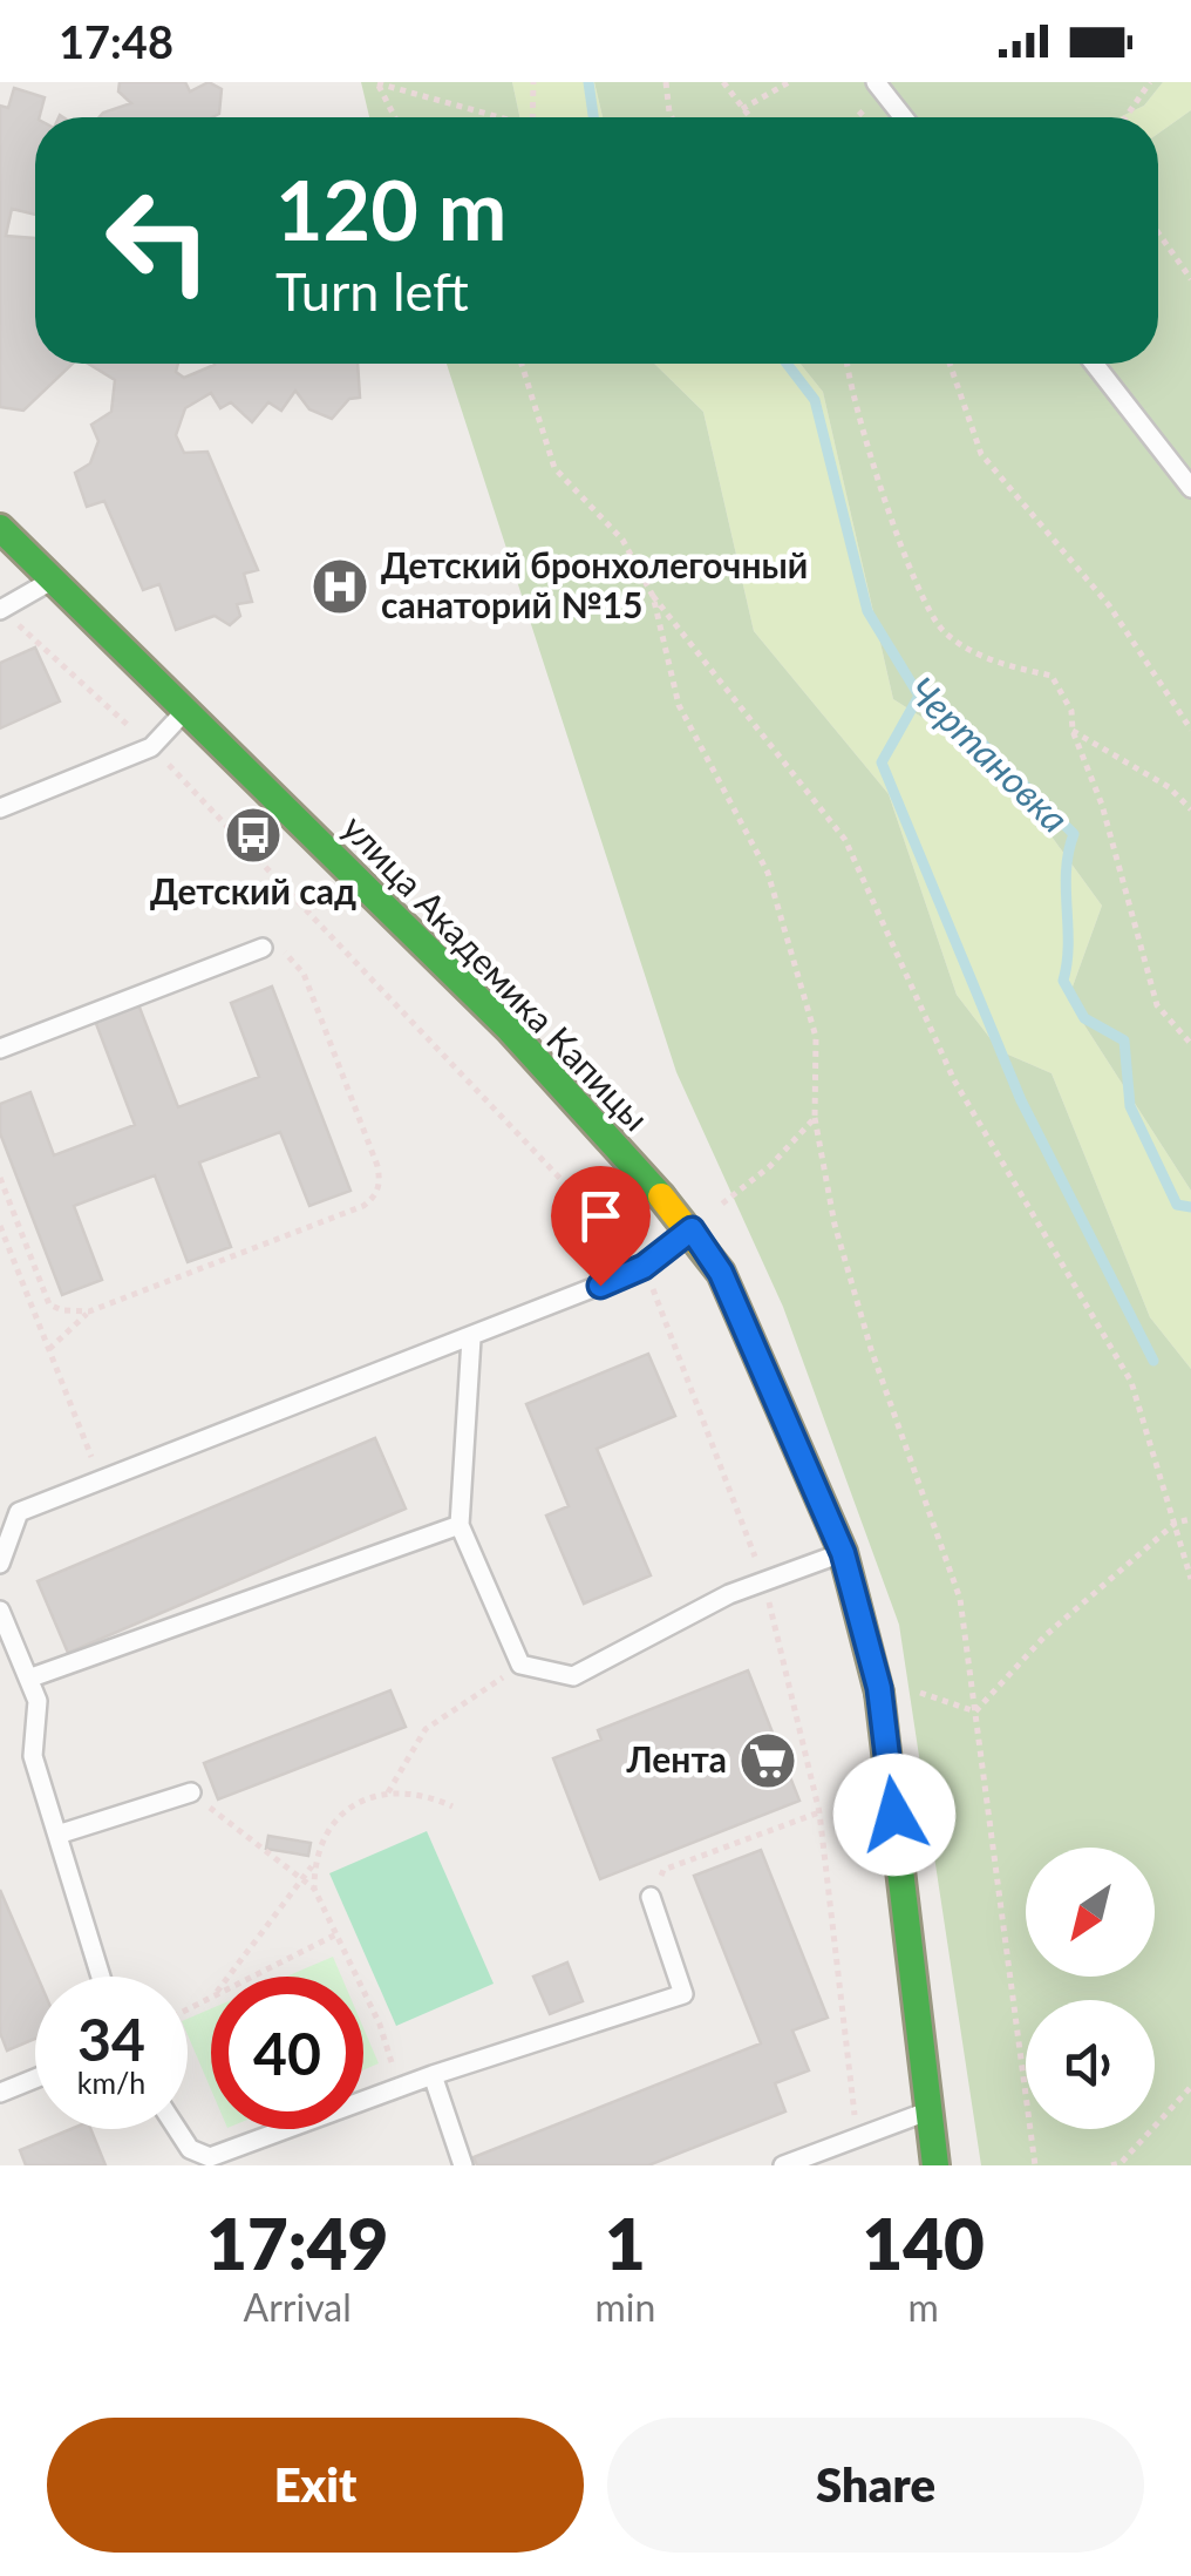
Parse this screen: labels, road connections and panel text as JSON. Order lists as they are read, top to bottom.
{
  "streets": {
    "street": ["улица Академика Капицы"]
  },
  "water": ["Чертановка"],
  "places": {
    "hospital": ["Детский бронхолегочный санаторий №15"],
    "bus stop": ["Детский сад"],
    "supermarket": ["Лента"]
  },
  "north": "bottom left",
  "page": {
    "status": "17:48",
    "turn": ["120 m", "Turn left"],
    "speed": "34 km/h",
    "limit": "40",
    "eta": [
      "17:49",
      "Arrival",
      "1",
      "min",
      "140",
      "m"
    ],
    "buttons": ["Exit", "Share"]
  }
}
